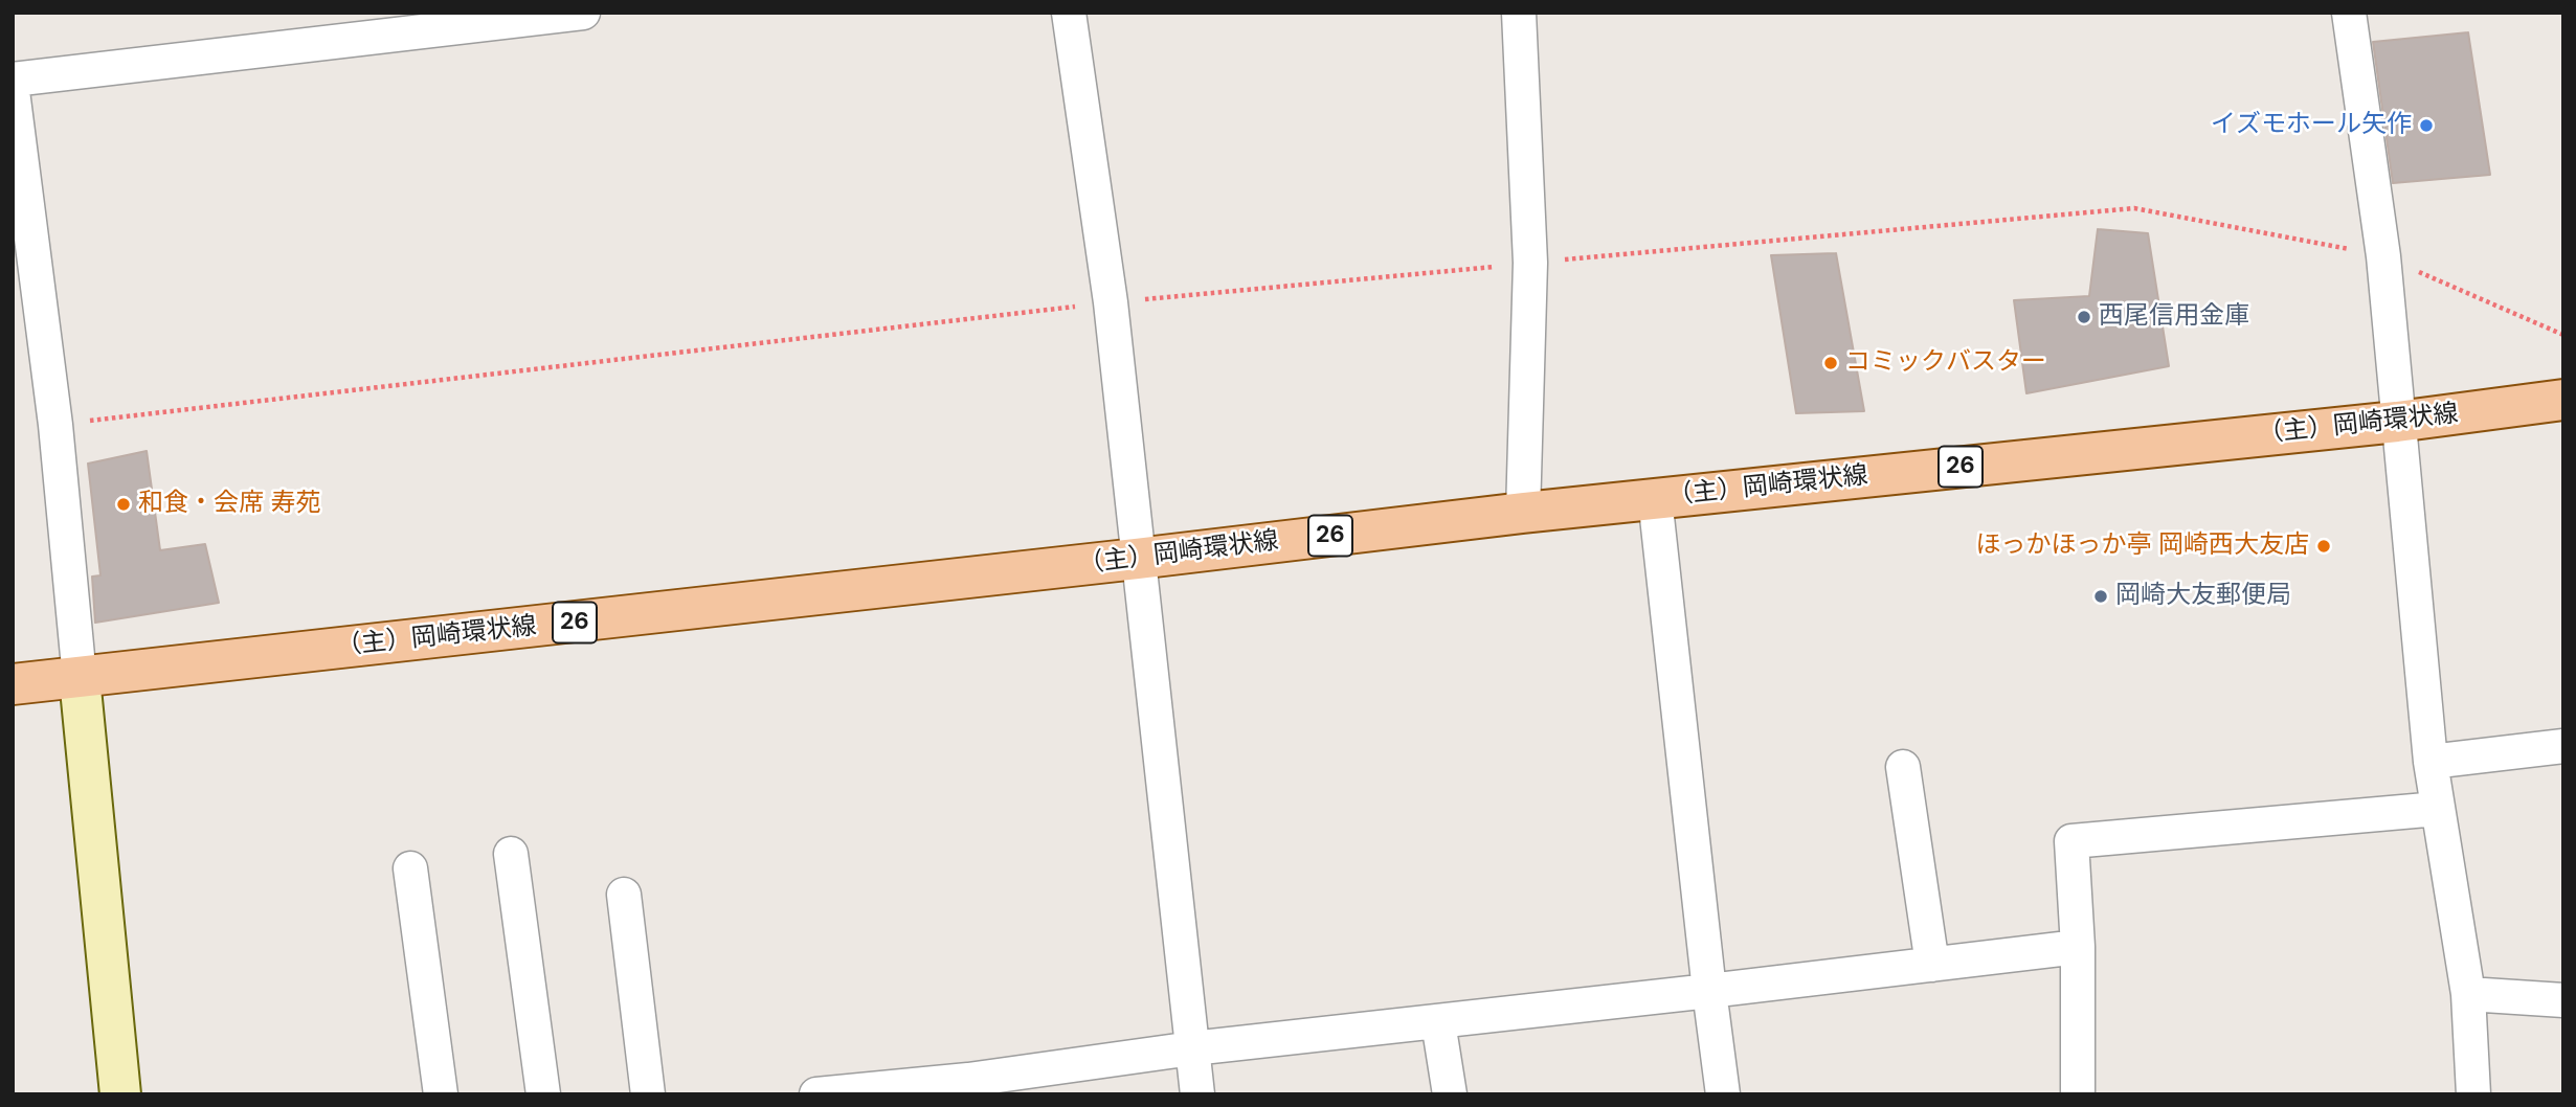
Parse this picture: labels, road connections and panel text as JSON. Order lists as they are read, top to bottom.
{
  "streets": {
    "main road": ["（主）岡崎環状線", "26"]
  },
  "places": [
    "イズモホール矢作",
    "西尾信用金庫",
    "コミックバスター",
    "和食・会席 寿苑",
    "ほっかほっか亭 岡崎西大友店",
    "岡崎大友郵便局"
  ]
}
